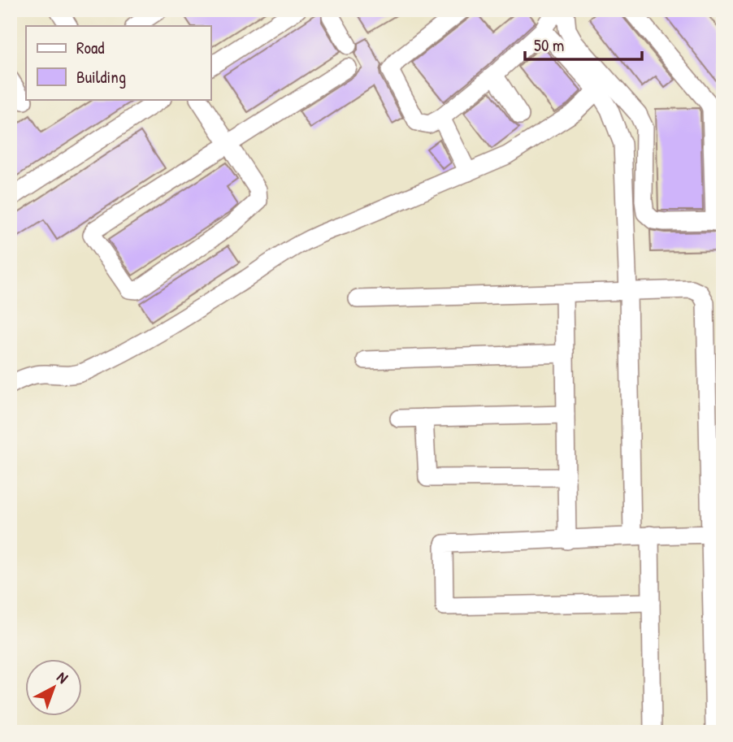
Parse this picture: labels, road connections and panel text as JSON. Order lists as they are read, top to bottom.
{
  "legend": ["Road", "Building"],
  "scale_bar": "50 m",
  "north": "top right"
}
